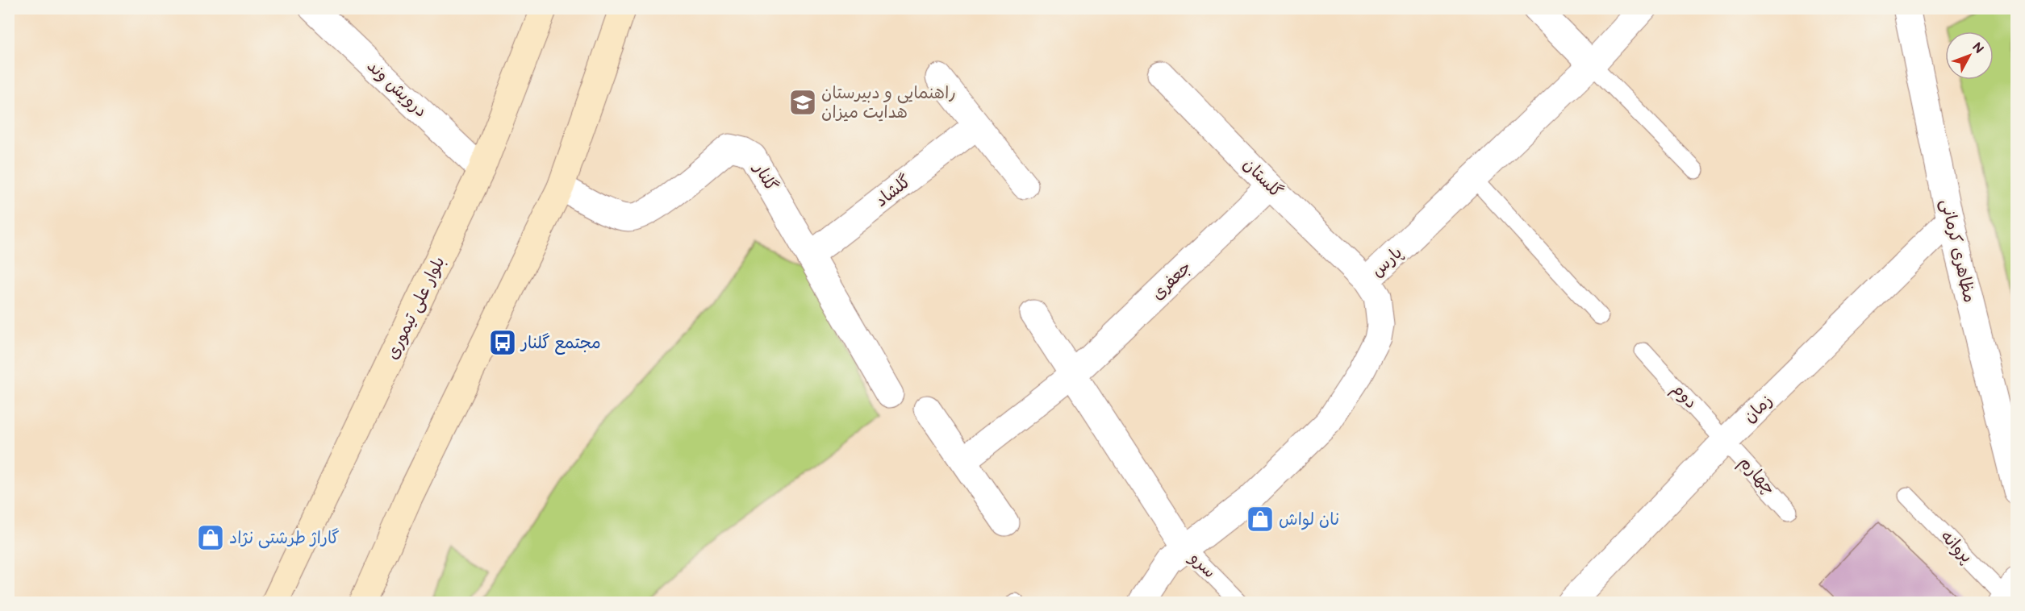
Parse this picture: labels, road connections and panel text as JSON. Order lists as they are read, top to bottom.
{
  "streets": {
    "main road": ["بلوار علی تیموری"],
    "street": [
      "درویش‌ وند",
      "گلنار",
      "گلستان",
      "گلشاد",
      "مظاهری کرمانی",
      "پارس",
      "جعفری",
      "زمان"
    ],
    "lane": [
      "دوم",
      "چهارم",
      "پروانه",
      "سرو"
    ]
  },
  "crossings": [
    ["درویش‌ وند", "بلوار علی تیموری"],
    ["گلنار", "گلشاد"],
    ["گلستان", "پارس"],
    ["گلستان", "جعفری"],
    ["مظاهری کرمانی", "زمان"],
    ["پارس", "سرو"],
    ["دوم", "زمان"],
    ["دوم", "چهارم"],
    ["زمان", "چهارم"]
  ],
  "places": {
    "school or university": ["راهنمایی و دبیرستان هدایت میزان"],
    "bus stop": ["مجتمع گلنار"],
    "shop": ["نان لواش", "گاراژ طرشتی نژاد"]
  },
  "north": "top right"
}
